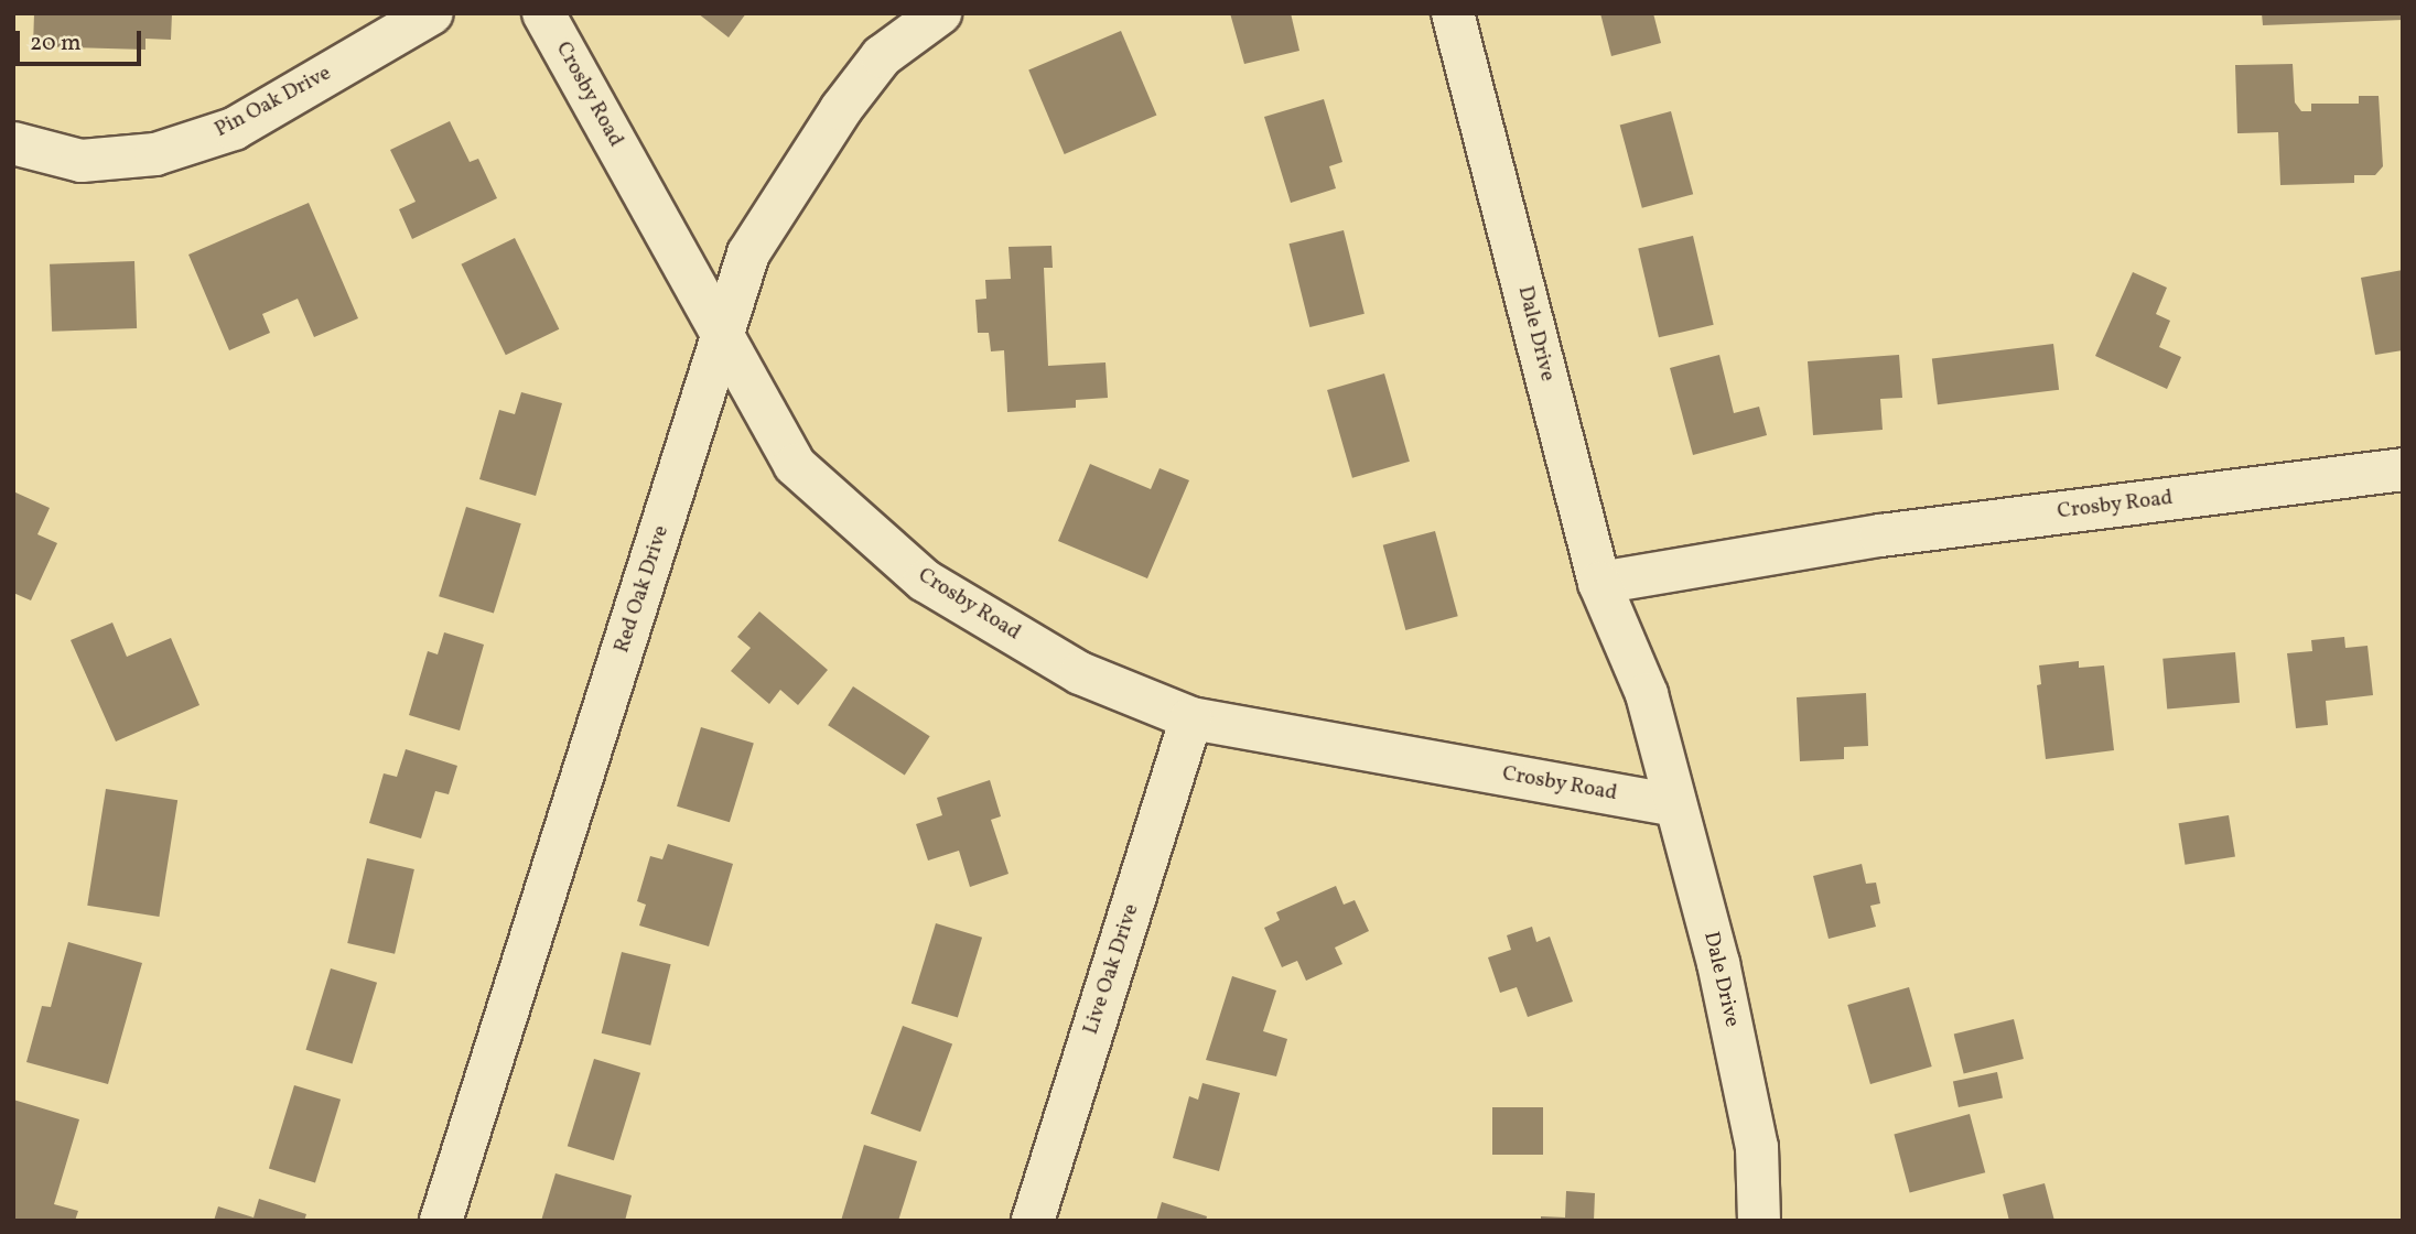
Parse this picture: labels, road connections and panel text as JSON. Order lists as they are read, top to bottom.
{
  "streets": {
    "street": [
      "Crosby Road",
      "Pin Oak Drive",
      "Dale Drive",
      "Red Oak Drive",
      "Live Oak Drive"
    ]
  },
  "crossings": [
    ["Crosby Road", "Dale Drive"],
    ["Crosby Road", "Red Oak Drive"],
    ["Crosby Road", "Live Oak Drive"]
  ],
  "scale_bar": "20 m"
}
